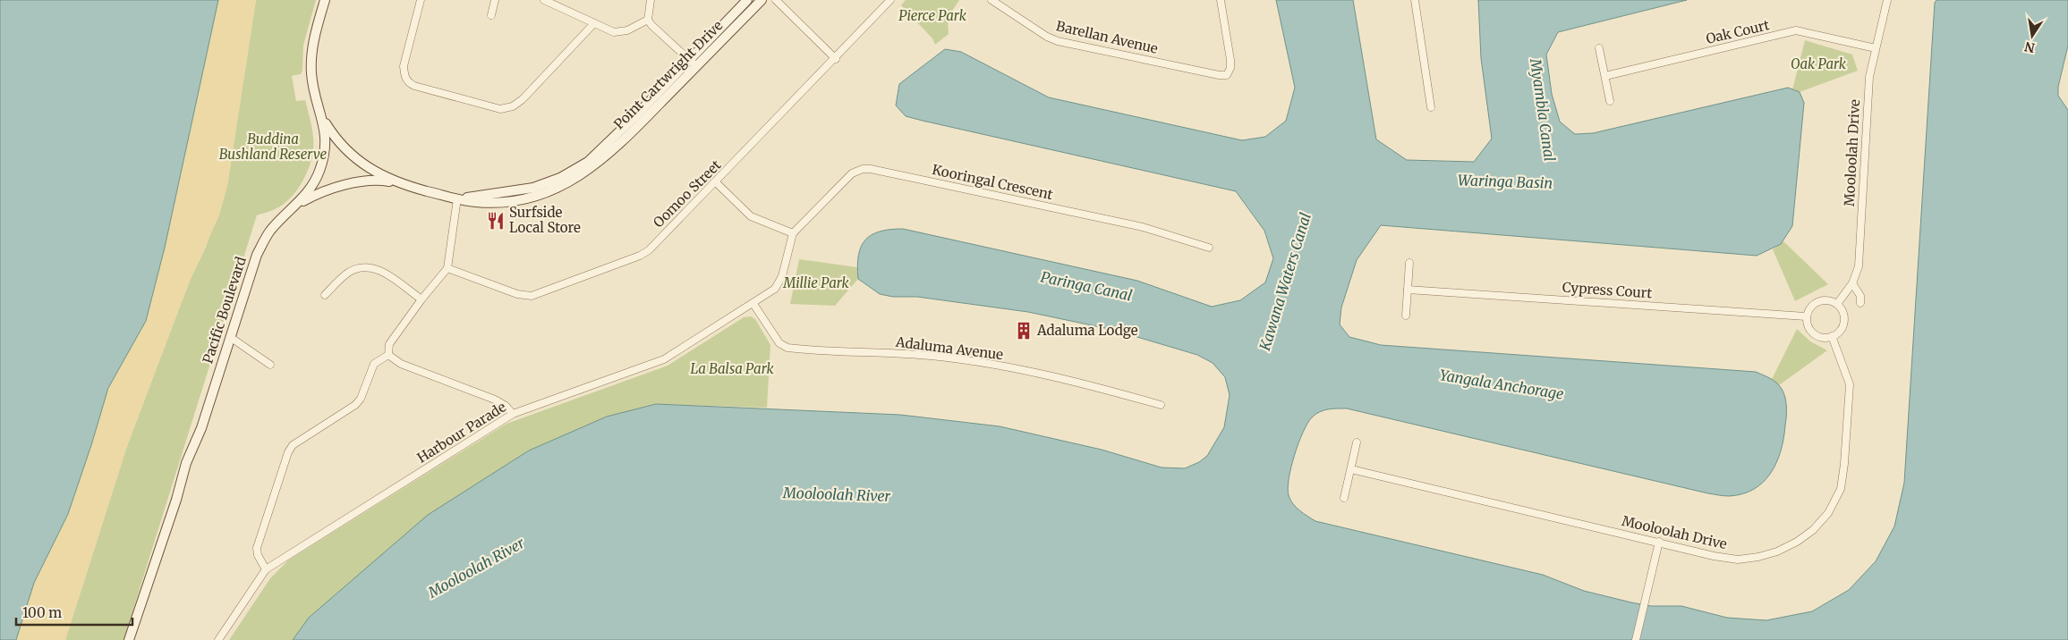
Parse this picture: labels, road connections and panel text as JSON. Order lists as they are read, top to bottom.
{
  "streets": {
    "main road": ["Point Cartwright Drive", "Pacific Boulevard"],
    "street": [
      "Oak Court",
      "Barellan Avenue",
      "Mooloolah Drive",
      "Kooringal Crescent",
      "Oomoo Street",
      "Cypress Court",
      "Adaluma Avenue",
      "Harbour Parade"
    ]
  },
  "crossings": [
    ["Oak Court", "Mooloolah Drive"],
    ["Point Cartwright Drive", "Pacific Boulevard"],
    ["Mooloolah Drive", "Cypress Court"],
    ["Kooringal Crescent", "Harbour Parade"],
    ["Adaluma Avenue", "Harbour Parade"]
  ],
  "water": [
    "Myambla Canal",
    "Waringa Basin",
    "Kawana Waters Canal",
    "Paringa Canal",
    "Yangala Anchorage",
    "Mooloolah River"
  ],
  "parks": [
    "Pierce Park",
    "Oak Park",
    "Buddina Bushland Reserve",
    "Millie Park",
    "La Balsa Park"
  ],
  "places": {
    "restaurant": ["Surfside Local Store"],
    "building": ["Adaluma Lodge"]
  },
  "scale_bar": "100 m",
  "north": "bottom"
}
